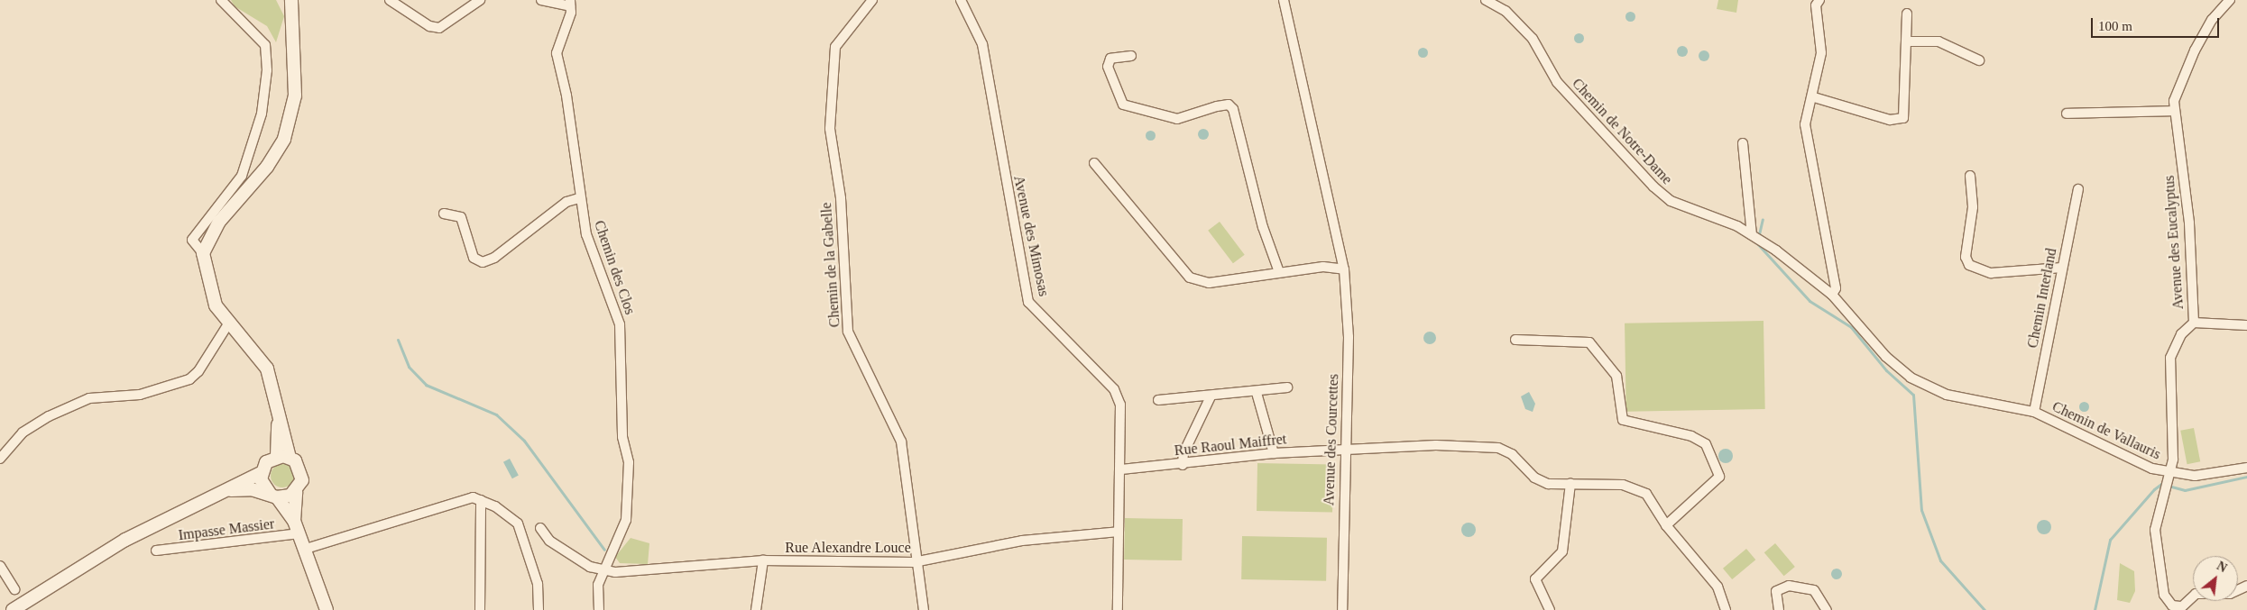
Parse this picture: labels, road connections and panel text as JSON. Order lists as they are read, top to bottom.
{
  "streets": {
    "street": [
      "Chemin de Notre-Dame",
      "Avenue des Mimosas",
      "Avenue des Eucalyptus",
      "Chemin de la Gabelle",
      "Chemin des Clos",
      "Chemin Interland",
      "Chemin de Vallauris",
      "Avenue des Courcettes",
      "Rue Raoul Maiffret",
      "Impasse Massier",
      "Rue Alexandre Louce"
    ]
  },
  "crossings": [
    ["Chemin de Notre-Dame", "Chemin Interland"],
    ["Chemin de Notre-Dame", "Chemin de Vallauris"],
    ["Avenue des Mimosas", "Rue Raoul Maiffret"],
    ["Avenue des Mimosas", "Rue Alexandre Louce"],
    ["Avenue des Eucalyptus", "Chemin de Vallauris"],
    ["Chemin de la Gabelle", "Rue Alexandre Louce"],
    ["Chemin des Clos", "Rue Alexandre Louce"],
    ["Chemin Interland", "Chemin de Vallauris"],
    ["Avenue des Courcettes", "Rue Raoul Maiffret"]
  ],
  "scale_bar": "100 m",
  "north": "top right"
}
